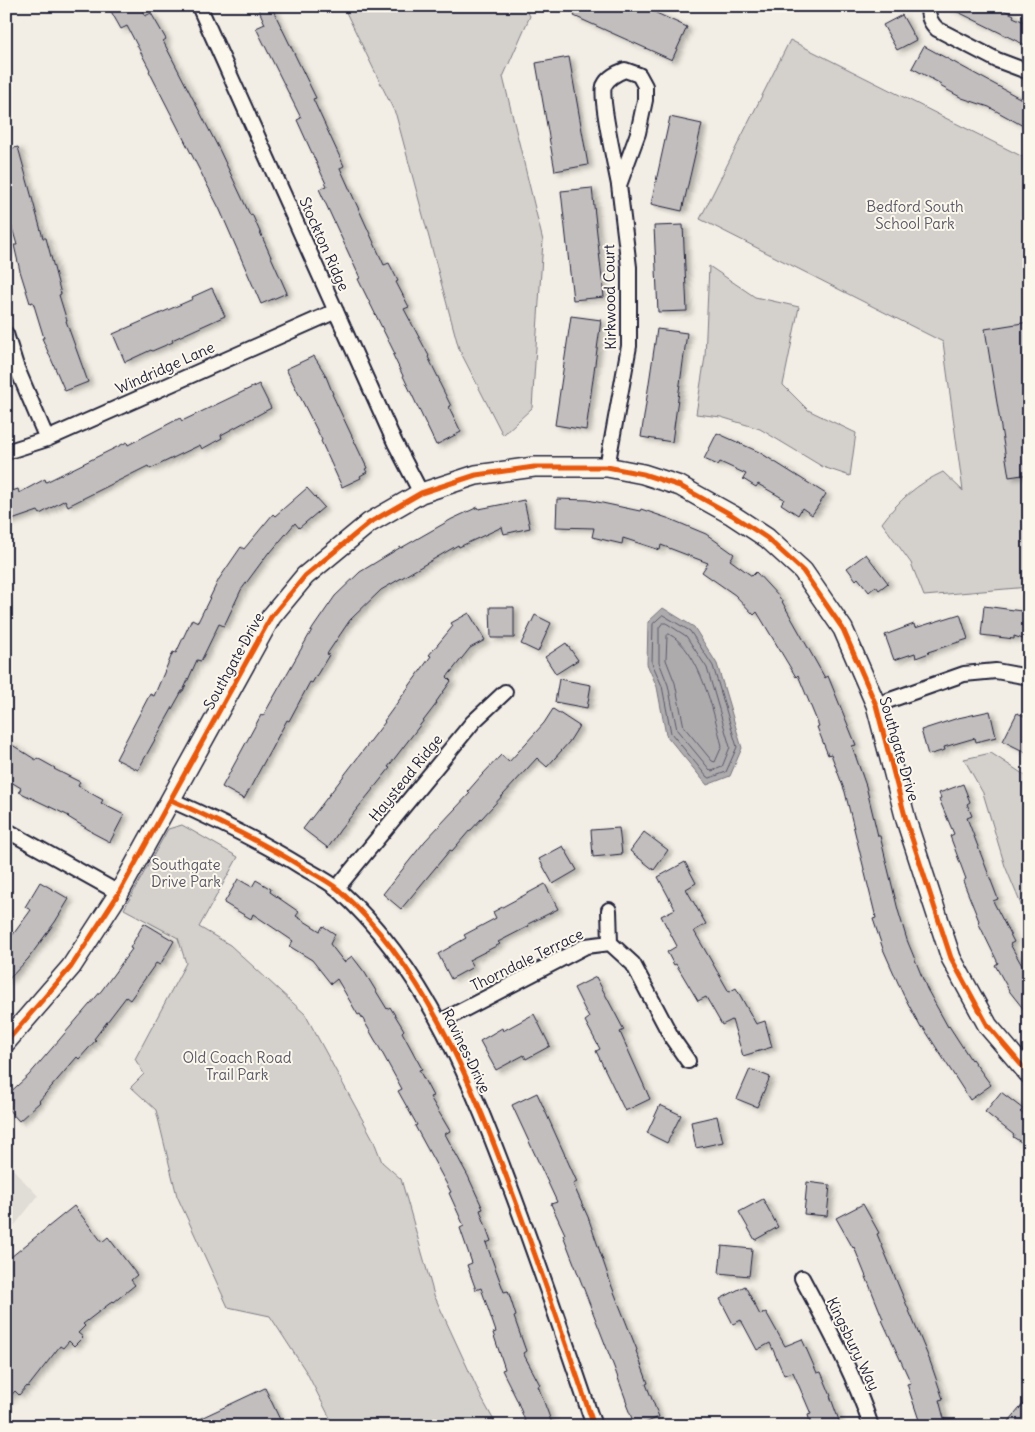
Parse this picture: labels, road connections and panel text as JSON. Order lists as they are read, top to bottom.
{
  "streets": {
    "street": [
      "Stockton Ridge",
      "Kirkwood Court",
      "Windridge Lane",
      "Southgate Drive",
      "Haystead Ridge",
      "Thorndale Terrace",
      "Ravines Drive",
      "Kingsbury Way"
    ]
  },
  "crossings": [
    ["Stockton Ridge", "Windridge Lane"],
    ["Stockton Ridge", "Southgate Drive"],
    ["Kirkwood Court", "Southgate Drive"],
    ["Southgate Drive", "Ravines Drive"],
    ["Haystead Ridge", "Ravines Drive"],
    ["Thorndale Terrace", "Ravines Drive"]
  ],
  "parks": ["Bedford South School Park", "Southgate Drive Park", "Old Coach Road Trail Park"]
}
